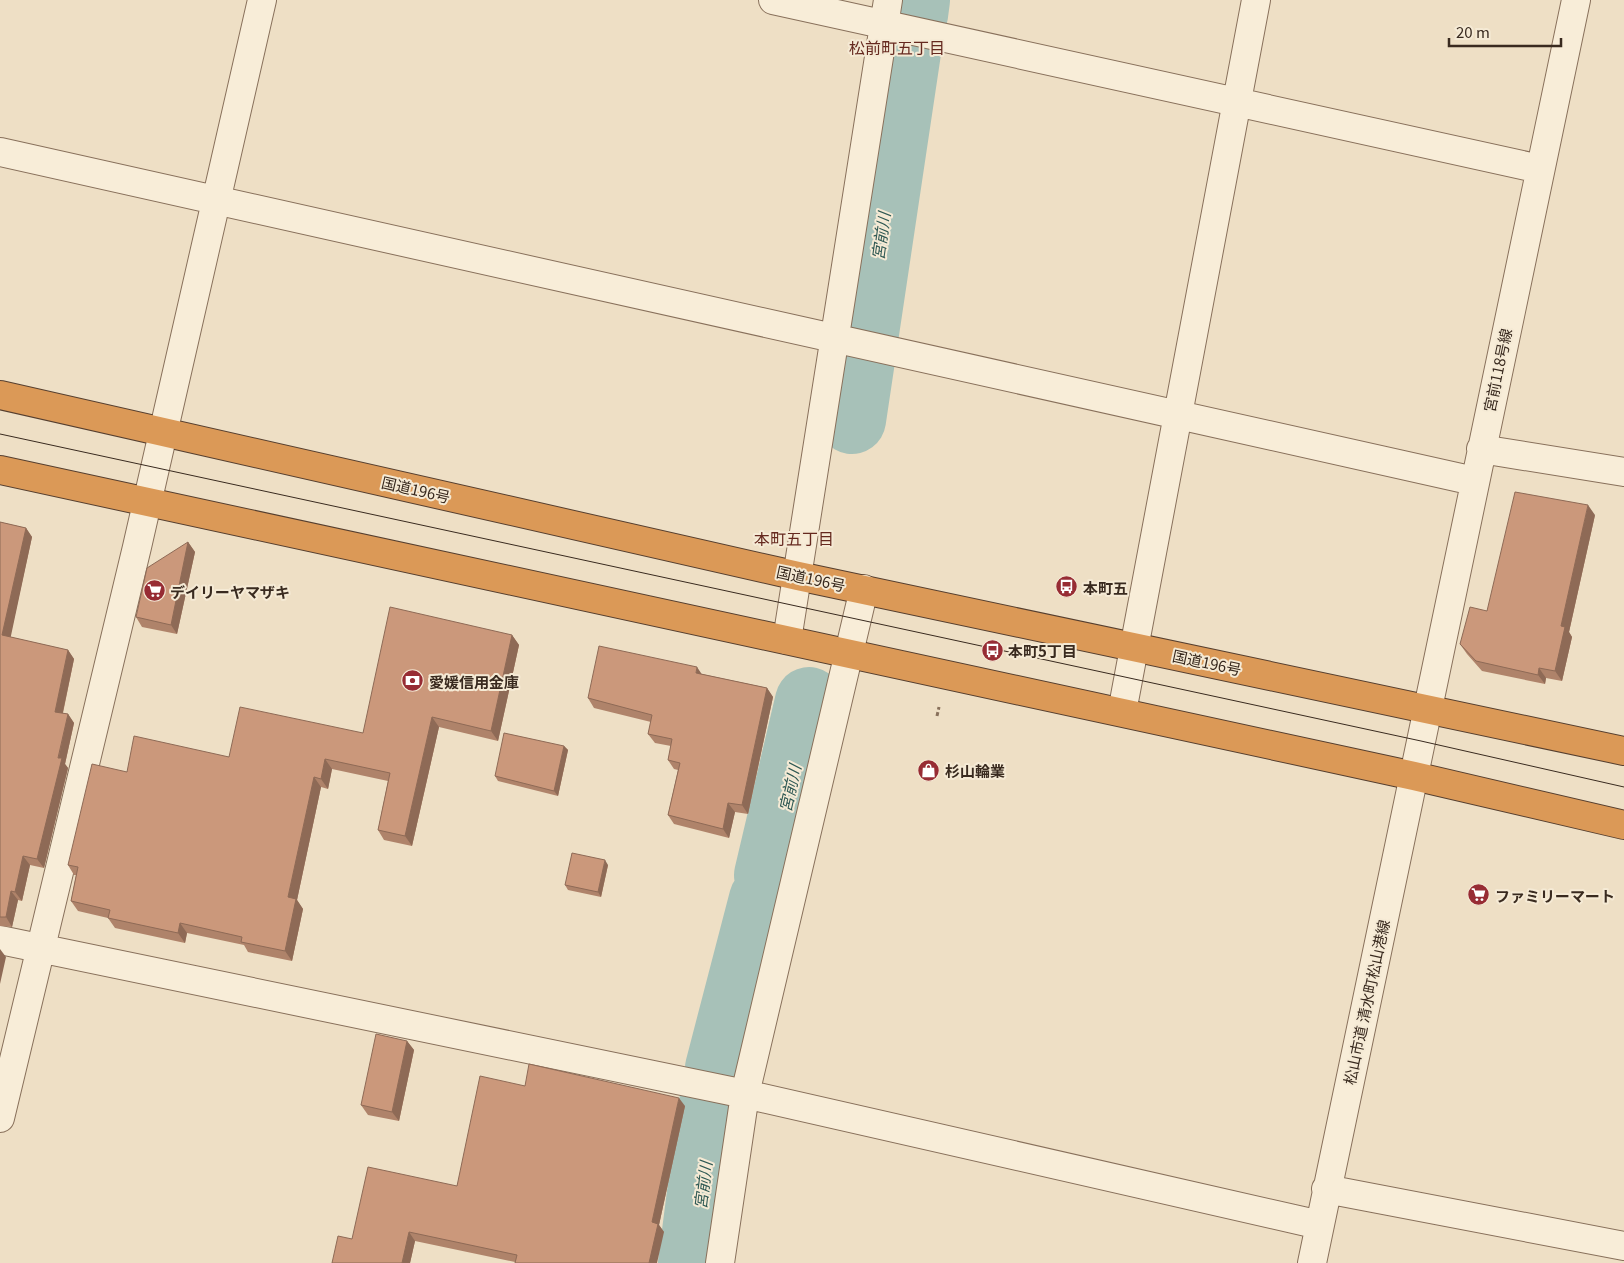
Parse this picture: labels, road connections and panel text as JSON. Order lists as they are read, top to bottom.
{
  "streets": {
    "highway": ["国道196号"],
    "street": ["宮前118号線", "松山市道 清水町松山港線"]
  },
  "crossings": [
    ["宮前118号線", "国道196号"],
    ["宮前118号線", "松山市道 清水町松山港線"]
  ],
  "districts": ["松前町五丁目", "本町五丁目"],
  "water": ["宮前川"],
  "places": {
    "bus stop": ["本町五", "本町5丁目"],
    "supermarket": ["デイリーヤマザキ", "ファミリーマート"],
    "bank": ["愛媛信用金庫"],
    "shop": ["杉山輪業"]
  },
  "scale_bar": "20 m"
}
